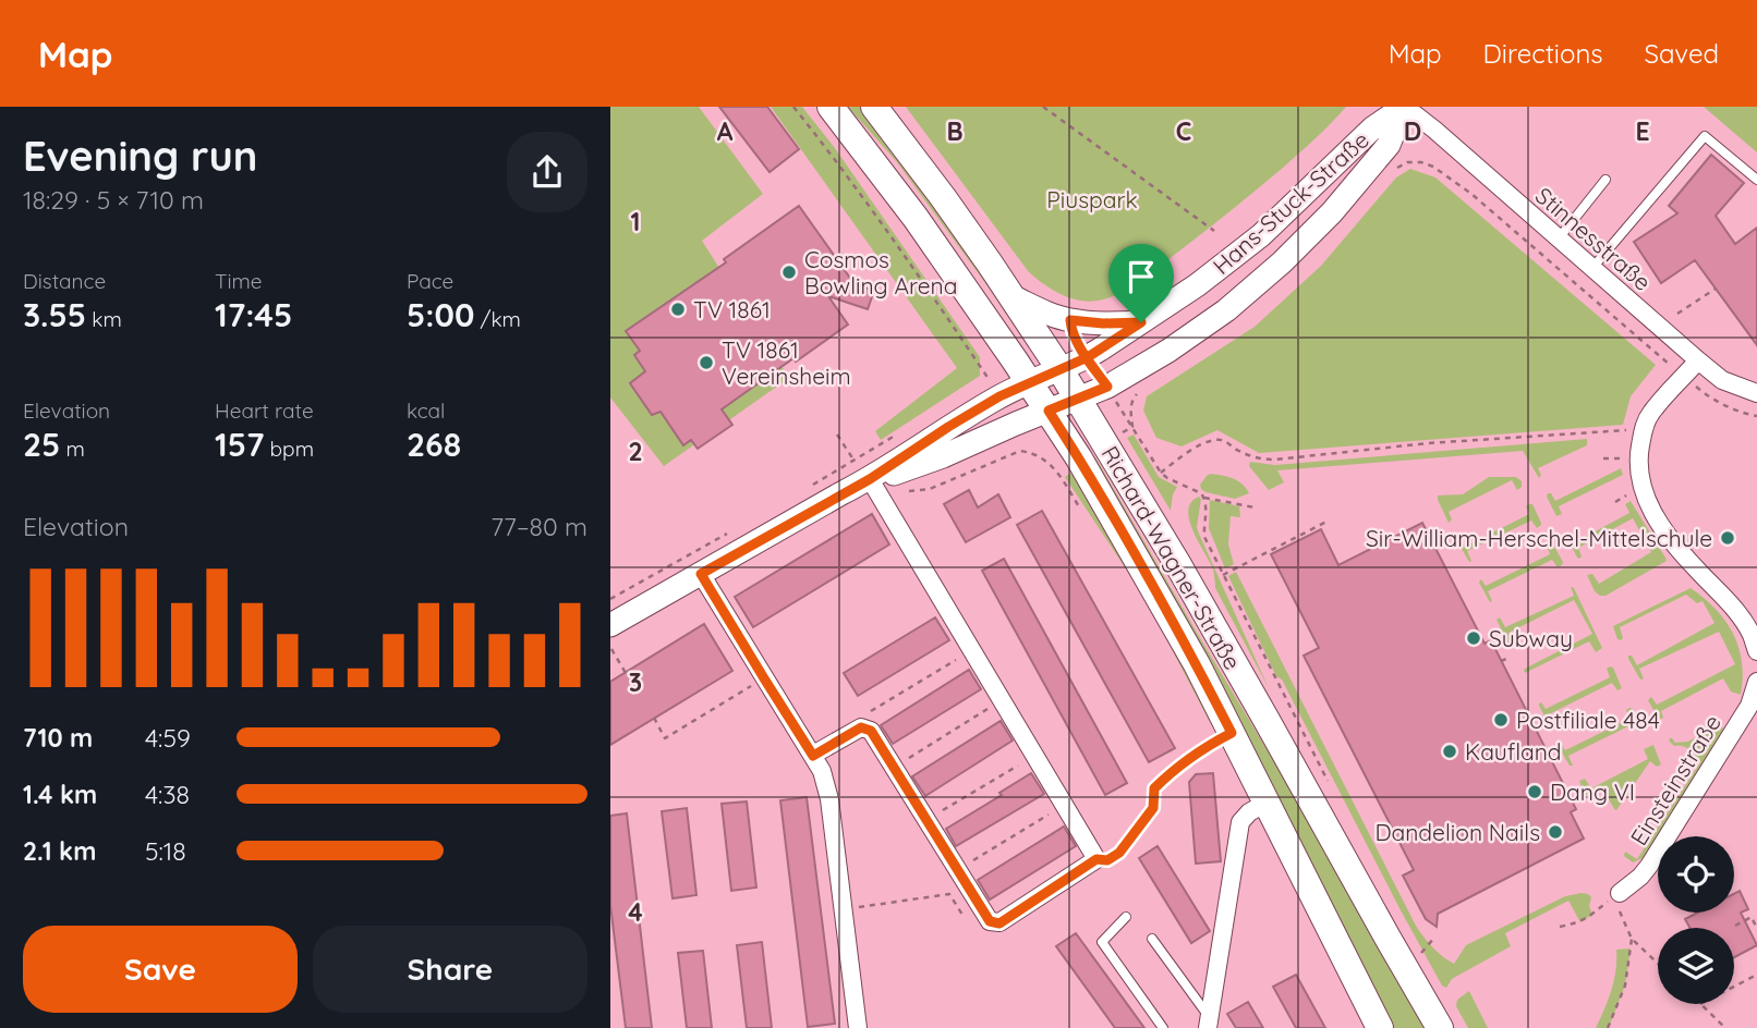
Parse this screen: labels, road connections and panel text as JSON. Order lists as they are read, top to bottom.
{
  "streets": {
    "main road": ["Hans-Stuck-Straße", "Richard-Wagner-Straße"],
    "street": ["Stinnesstraße", "Einsteinstraße"]
  },
  "crossings": [
    ["Hans-Stuck-Straße", "Stinnesstraße"],
    ["Hans-Stuck-Straße", "Richard-Wagner-Straße"]
  ],
  "parks": ["Piuspark"],
  "places": [
    "Cosmos Bowling Arena",
    "TV 1861",
    "TV 1861 Vereinsheim",
    "Sir-William-Herschel-Mittelschule",
    "Subway",
    "Postfiliale 484",
    "Kaufland",
    "Dang VI",
    "Dandelion Nails"
  ],
  "page": {
    "header": "Map",
    "nav": ["Map", "Directions", "Saved"],
    "heading": ["Evening run", "18:29 · 5 × 710 m"],
    "stats": [
      ["Distance", "3.55 km"],
      ["Time", "17:45"],
      ["Pace", "5:00 /km"],
      ["Elevation", "25 m"],
      ["Heart rate", "157 bpm"],
      ["kcal", "268"]
    ],
    "chart": ["Elevation", "77–80 m"],
    "list": [
      {
        "name": "710 m",
        "note": "4:59"
      },
      {
        "name": "1.4 km",
        "note": "4:38"
      },
      {
        "name": "2.1 km",
        "note": "5:18"
      }
    ],
    "buttons": ["Save", "Share"]
  },
  "grid": {
    "columns": [
      "A",
      "B",
      "C",
      "D",
      "E"
    ],
    "rows": [
      "1",
      "2",
      "3",
      "4"
    ]
  }
}
